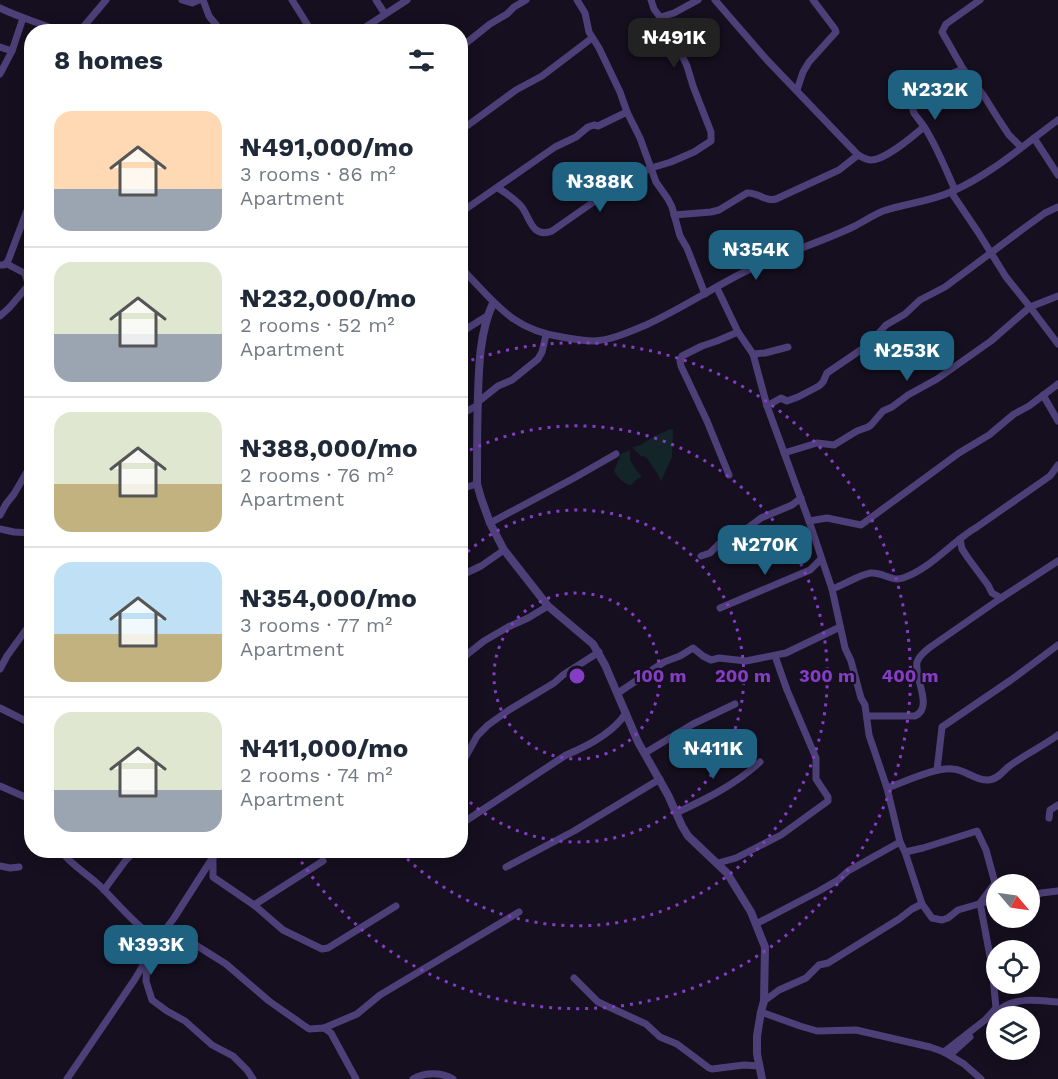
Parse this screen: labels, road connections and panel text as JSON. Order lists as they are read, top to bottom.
{
  "north": "bottom right",
  "page": {
    "price": [
      "₦491K",
      "₦232K",
      "₦388K",
      "₦354K",
      "₦253K",
      "₦270K",
      "₦411K",
      "₦393K"
    ],
    "heading": "8 homes",
    "list": [
      {
        "name": "₦491,000/mo",
        "note": "3 rooms · 86 m² · Apartment"
      },
      {
        "name": "₦232,000/mo",
        "note": "2 rooms · 52 m² · Apartment"
      },
      {
        "name": "₦388,000/mo",
        "note": "2 rooms · 76 m² · Apartment"
      },
      {
        "name": "₦354,000/mo",
        "note": "3 rooms · 77 m² · Apartment"
      },
      {
        "name": "₦411,000/mo",
        "note": "2 rooms · 74 m² · Apartment"
      }
    ]
  },
  "rings": [
    "100 m",
    "200 m",
    "300 m",
    "400 m"
  ]
}
